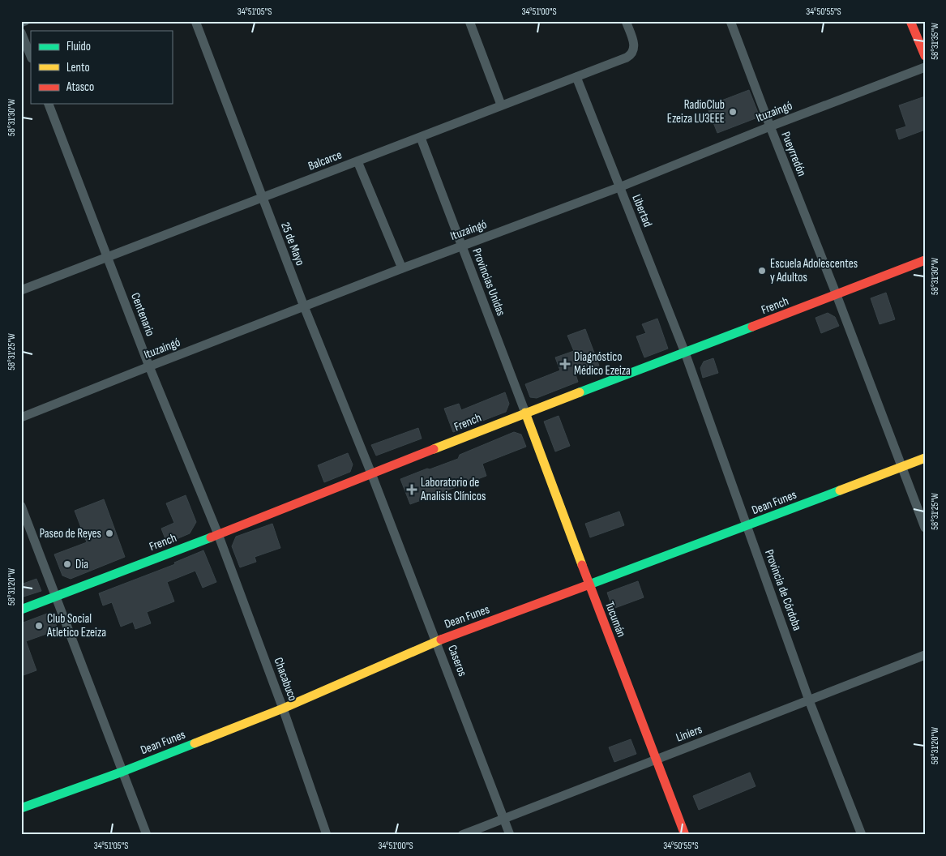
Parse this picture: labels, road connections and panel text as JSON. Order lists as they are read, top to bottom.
{
  "streets": {
    "street": [
      "Ituzaingó",
      "Pueyrredón",
      "Balcarce",
      "Libertad",
      "25 de Mayo",
      "Provincias Unidas",
      "French",
      "Centenario",
      "Dean Funes",
      "Provincia de Córdoba",
      "Tucumán",
      "Caseros",
      "Chacabuco",
      "Liniers"
    ]
  },
  "crossings": [
    ["Ituzaingó", "Pueyrredón"],
    ["Ituzaingó", "Libertad"],
    ["Ituzaingó", "25 de Mayo"],
    ["Ituzaingó", "Provincias Unidas"],
    ["Ituzaingó", "Centenario"],
    ["Pueyrredón", "French"],
    ["Pueyrredón", "Dean Funes"],
    ["Balcarce", "Libertad"],
    ["Balcarce", "25 de Mayo"],
    ["Balcarce", "Provincias Unidas"],
    ["Balcarce", "Centenario"],
    ["Libertad", "French"],
    ["Libertad", "Provincia de Córdoba"],
    ["25 de Mayo", "French"],
    ["25 de Mayo", "Caseros"],
    ["Provincias Unidas", "French"],
    ["Provincias Unidas", "Tucumán"],
    ["French", "Centenario"],
    ["French", "Provincia de Córdoba"],
    ["French", "Tucumán"],
    ["French", "Caseros"],
    ["French", "Chacabuco"],
    ["Centenario", "Chacabuco"],
    ["Dean Funes", "Provincia de Córdoba"],
    ["Dean Funes", "Tucumán"],
    ["Dean Funes", "Caseros"],
    ["Dean Funes", "Chacabuco"],
    ["Provincia de Córdoba", "Liniers"],
    ["Tucumán", "Liniers"],
    ["Caseros", "Liniers"]
  ],
  "places": {
    "other": [
      "RadioClub Ezeiza LU3EEE",
      "Escuela Adolescentes y Adultos",
      "Paseo de Reyes",
      "Dia",
      "Club Social Atletico Ezeiza"
    ],
    "health": ["Diagnóstico Médico Ezeiza", "Laboratorio de Analisis Clínicos"]
  },
  "legend": ["Fluido", "Lento", "Atasco"],
  "coordinates": [
    "34°51'05\"S",
    "34°51'00\"S",
    "34°50'55\"S",
    "58°31'35\"W",
    "58°31'30\"W",
    "58°31'25\"W",
    "58°31'20\"W"
  ]
}
